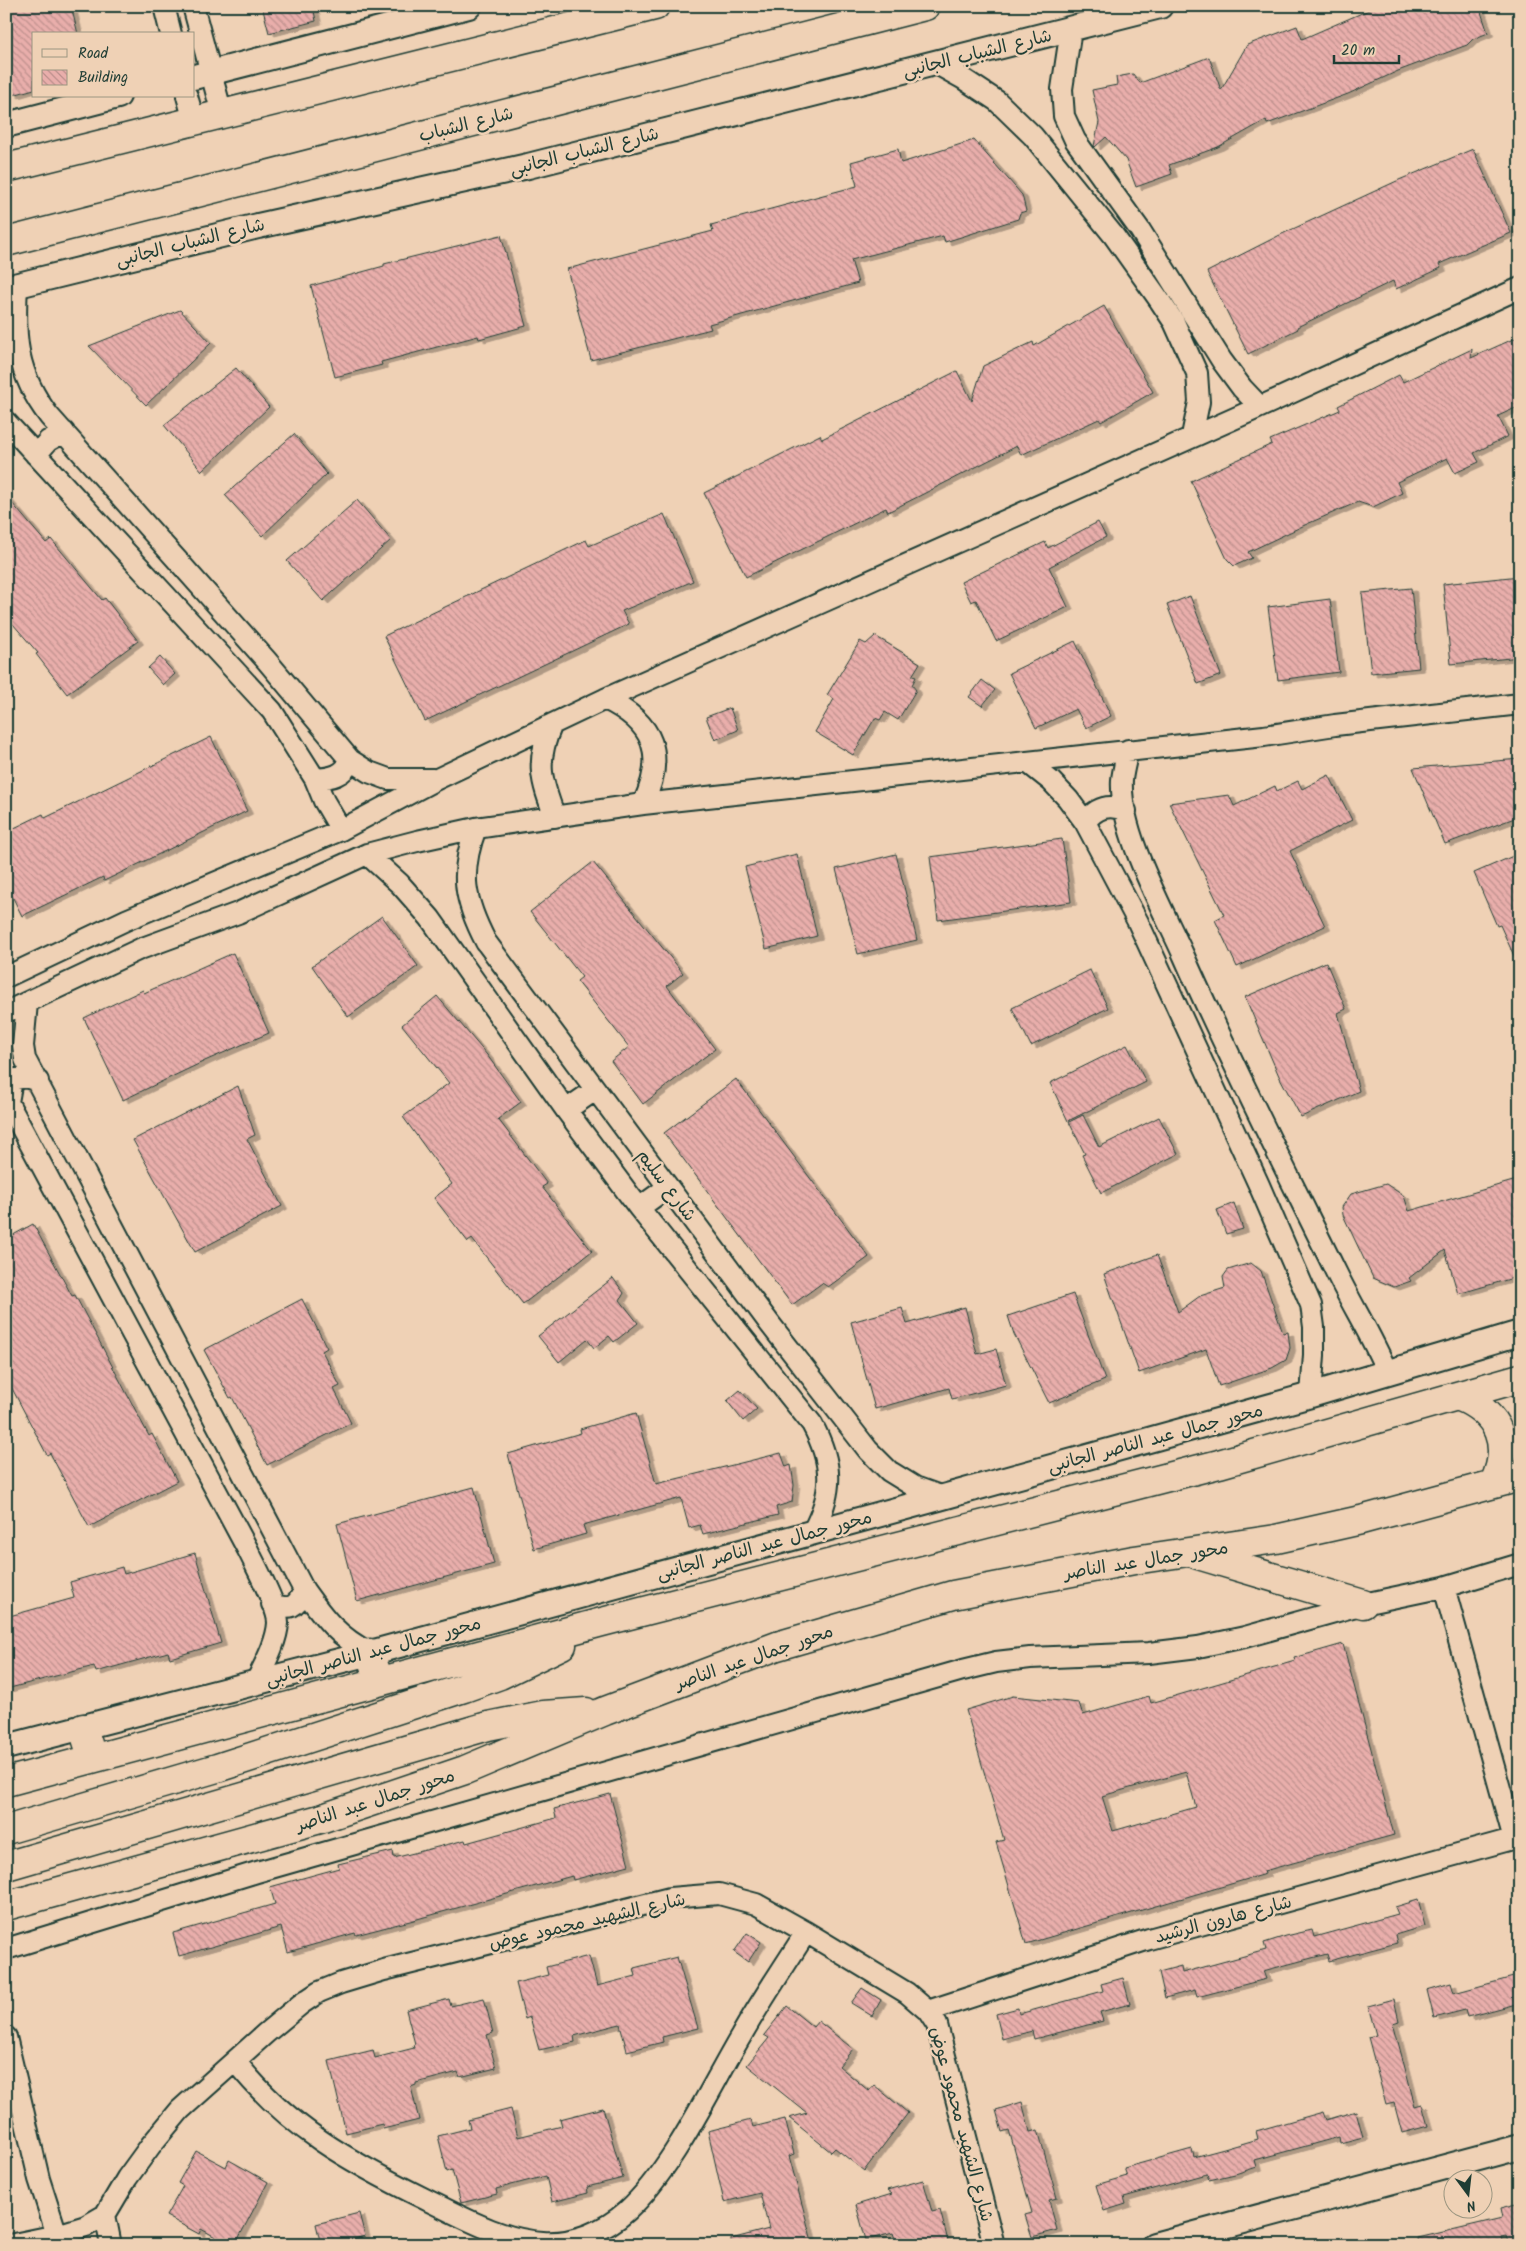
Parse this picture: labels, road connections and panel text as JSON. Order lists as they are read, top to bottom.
{
  "streets": {
    "main road": ["شارع الشباب", "محور جمال عبد الناصر"],
    "street": [
      "شارع الشباب الجانبى",
      "شارع سليم",
      "محور جمال عبد الناصر الجانبى",
      "شارع هارون الرشيد",
      "شارع الشهيد محمود عوض"
    ]
  },
  "crossings": [
    ["شارع سليم", "محور جمال عبد الناصر الجانبى"],
    ["شارع هارون الرشيد", "شارع الشهيد محمود عوض"]
  ],
  "legend": ["Road", "Building"],
  "scale_bar": "20 m",
  "north": "bottom"
}
